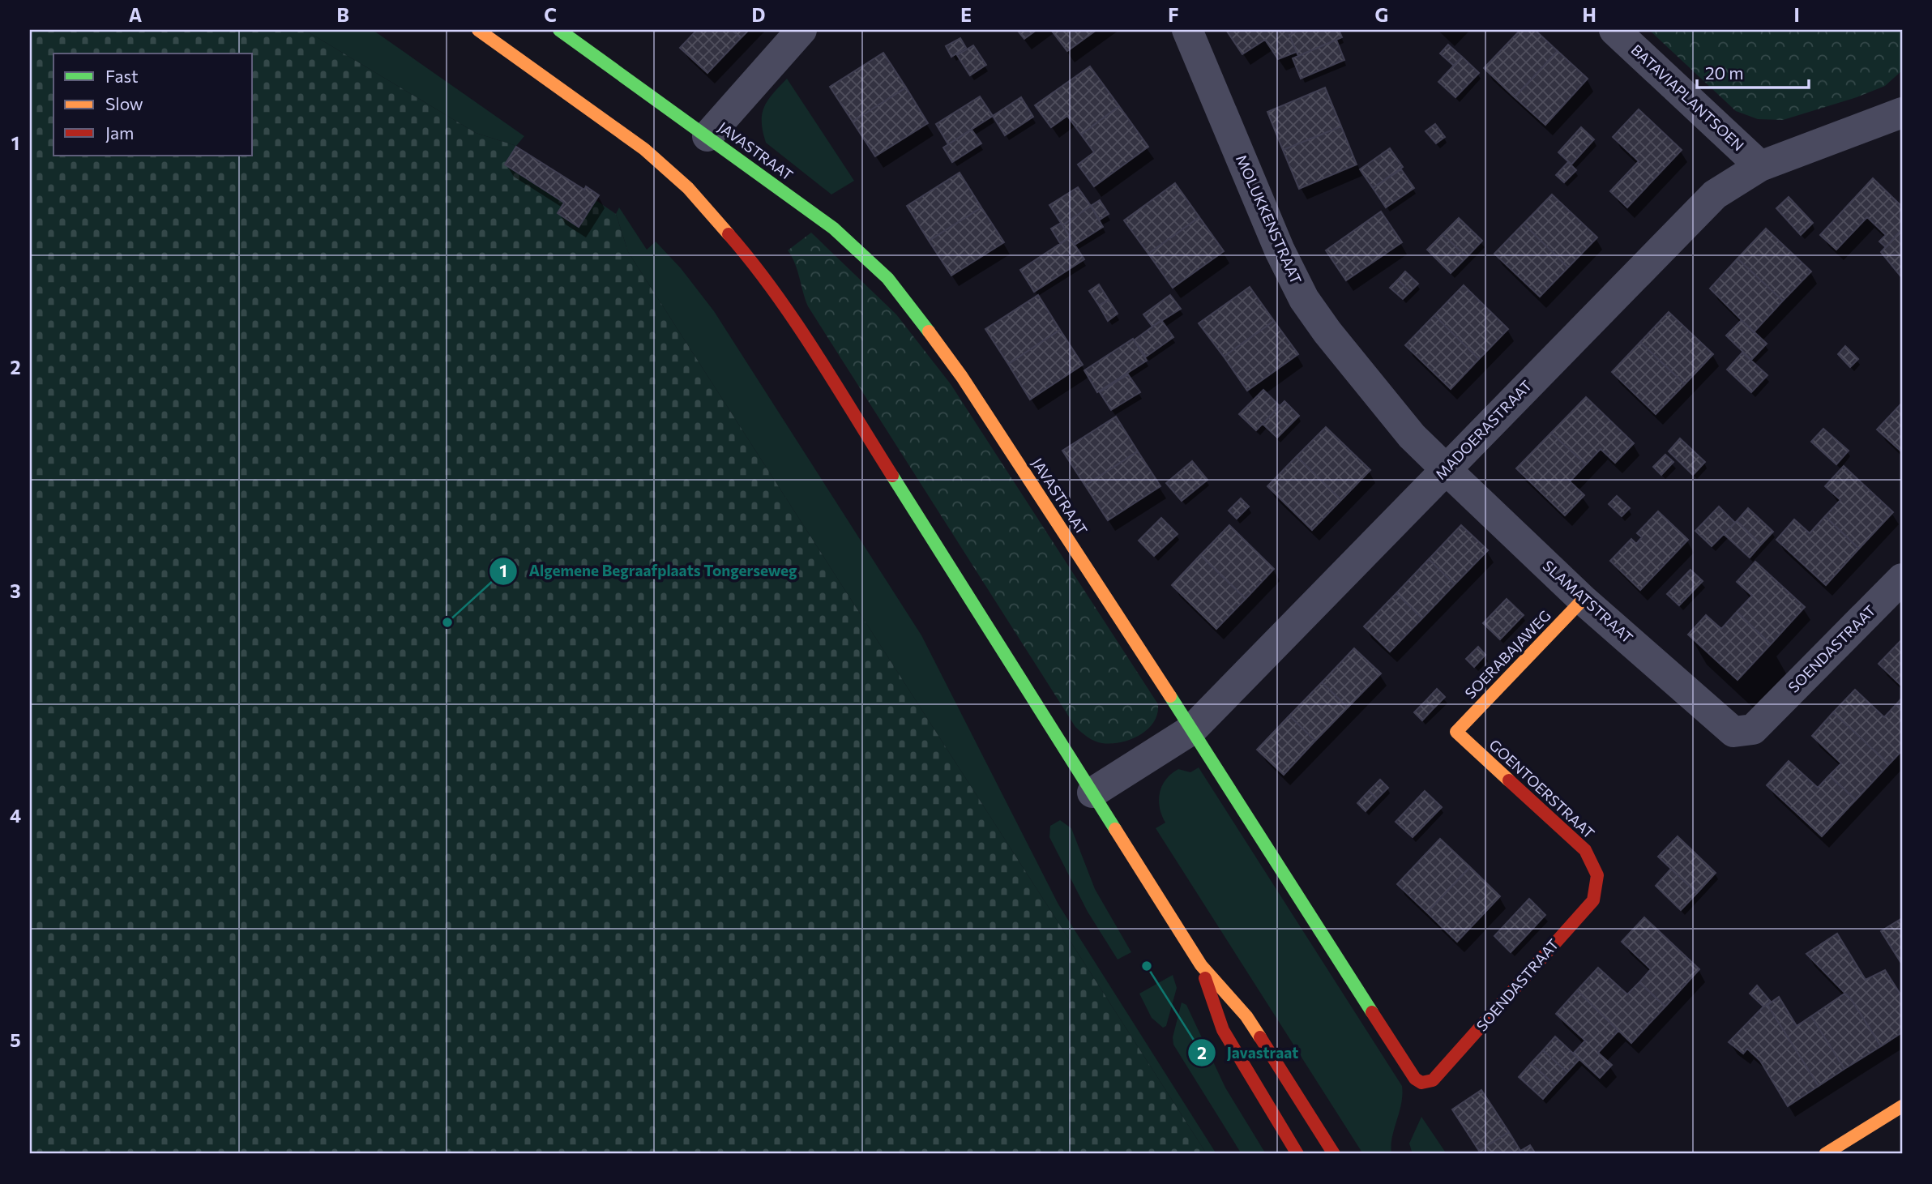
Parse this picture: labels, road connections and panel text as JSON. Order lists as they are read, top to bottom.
{
  "streets": {
    "street": [
      "BATAVIAPLANTSOEN",
      "JAVASTRAAT",
      "MOLUKKENSTRAAT",
      "MADOERASTRAAT",
      "SLAMATSTRAAT",
      "SOENDASTRAAT",
      "SOERABAJAWEG",
      "GOENTOERSTRAAT"
    ]
  },
  "crossings": [
    ["BATAVIAPLANTSOEN", "MADOERASTRAAT"],
    ["JAVASTRAAT", "MADOERASTRAAT"],
    ["JAVASTRAAT", "SOENDASTRAAT"],
    ["MOLUKKENSTRAAT", "MADOERASTRAAT"],
    ["MOLUKKENSTRAAT", "SLAMATSTRAAT"],
    ["MADOERASTRAAT", "SLAMATSTRAAT"],
    ["SLAMATSTRAAT", "SOENDASTRAAT"],
    ["SLAMATSTRAAT", "SOERABAJAWEG"],
    ["SOENDASTRAAT", "GOENTOERSTRAAT"],
    ["SOERABAJAWEG", "GOENTOERSTRAAT"]
  ],
  "places": ["Algemene Begraafplaats Tongerseweg", "Javastraat"],
  "legend": ["Fast", "Slow", "Jam"],
  "scale_bar": "20 m",
  "grid": {
    "columns": [
      "A",
      "B",
      "C",
      "D",
      "E",
      "F",
      "G",
      "H",
      "I"
    ],
    "rows": [
      "1",
      "2",
      "3",
      "4",
      "5"
    ]
  }
}
